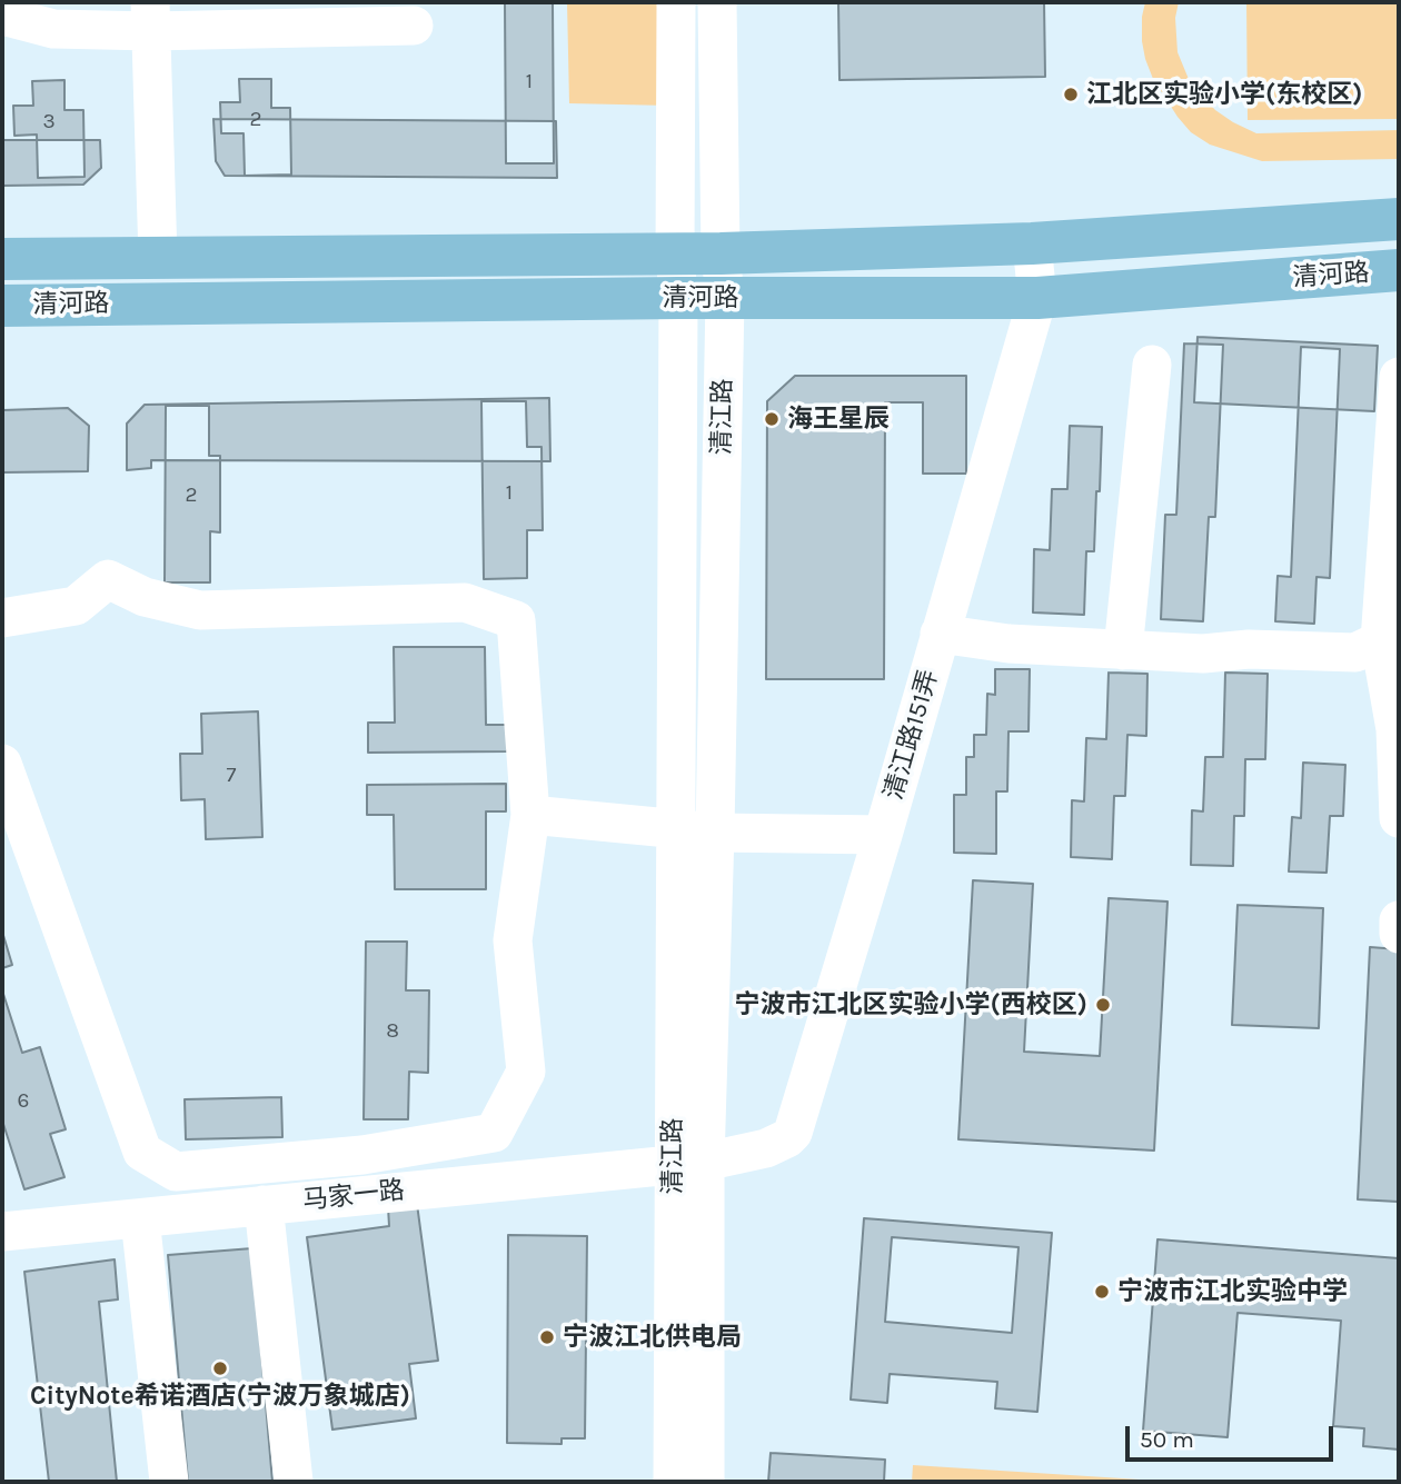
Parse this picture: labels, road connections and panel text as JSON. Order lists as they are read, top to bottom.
{
  "streets": {
    "main road": ["清河路"],
    "street": ["清江路", "清江路151弄", "马家一路"]
  },
  "crossings": [
    ["清河路", "清江路"],
    ["清河路", "清江路151弄"],
    ["清江路", "清江路151弄"],
    ["清江路", "马家一路"],
    ["清江路151弄", "马家一路"]
  ],
  "places": [
    "江北区实验小学(东校区)",
    "海王星辰",
    "宁波市江北区实验小学(西校区)",
    "宁波市江北实验中学",
    "宁波江北供电局",
    "CityNote希诺酒店(宁波万象城店)"
  ],
  "house_numbers": [
    "1",
    "2",
    "3",
    "1",
    "2",
    "7",
    "8",
    "6"
  ],
  "scale_bar": "50 m"
}
